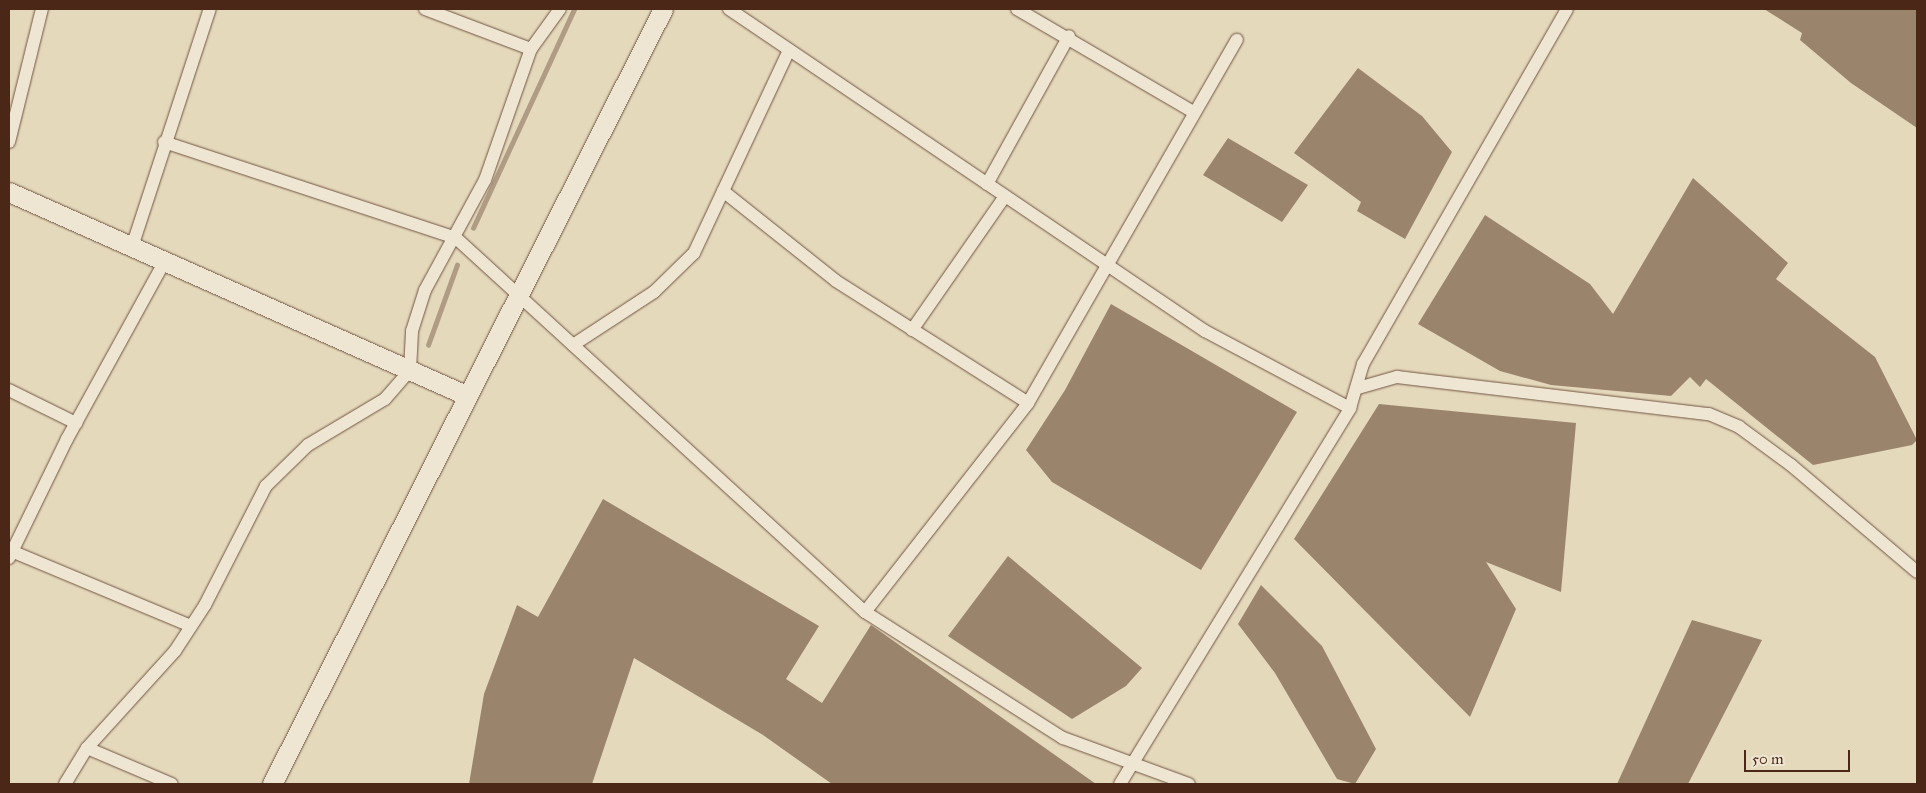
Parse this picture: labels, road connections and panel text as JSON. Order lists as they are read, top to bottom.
{
  "scale_bar": "50 m"
}
